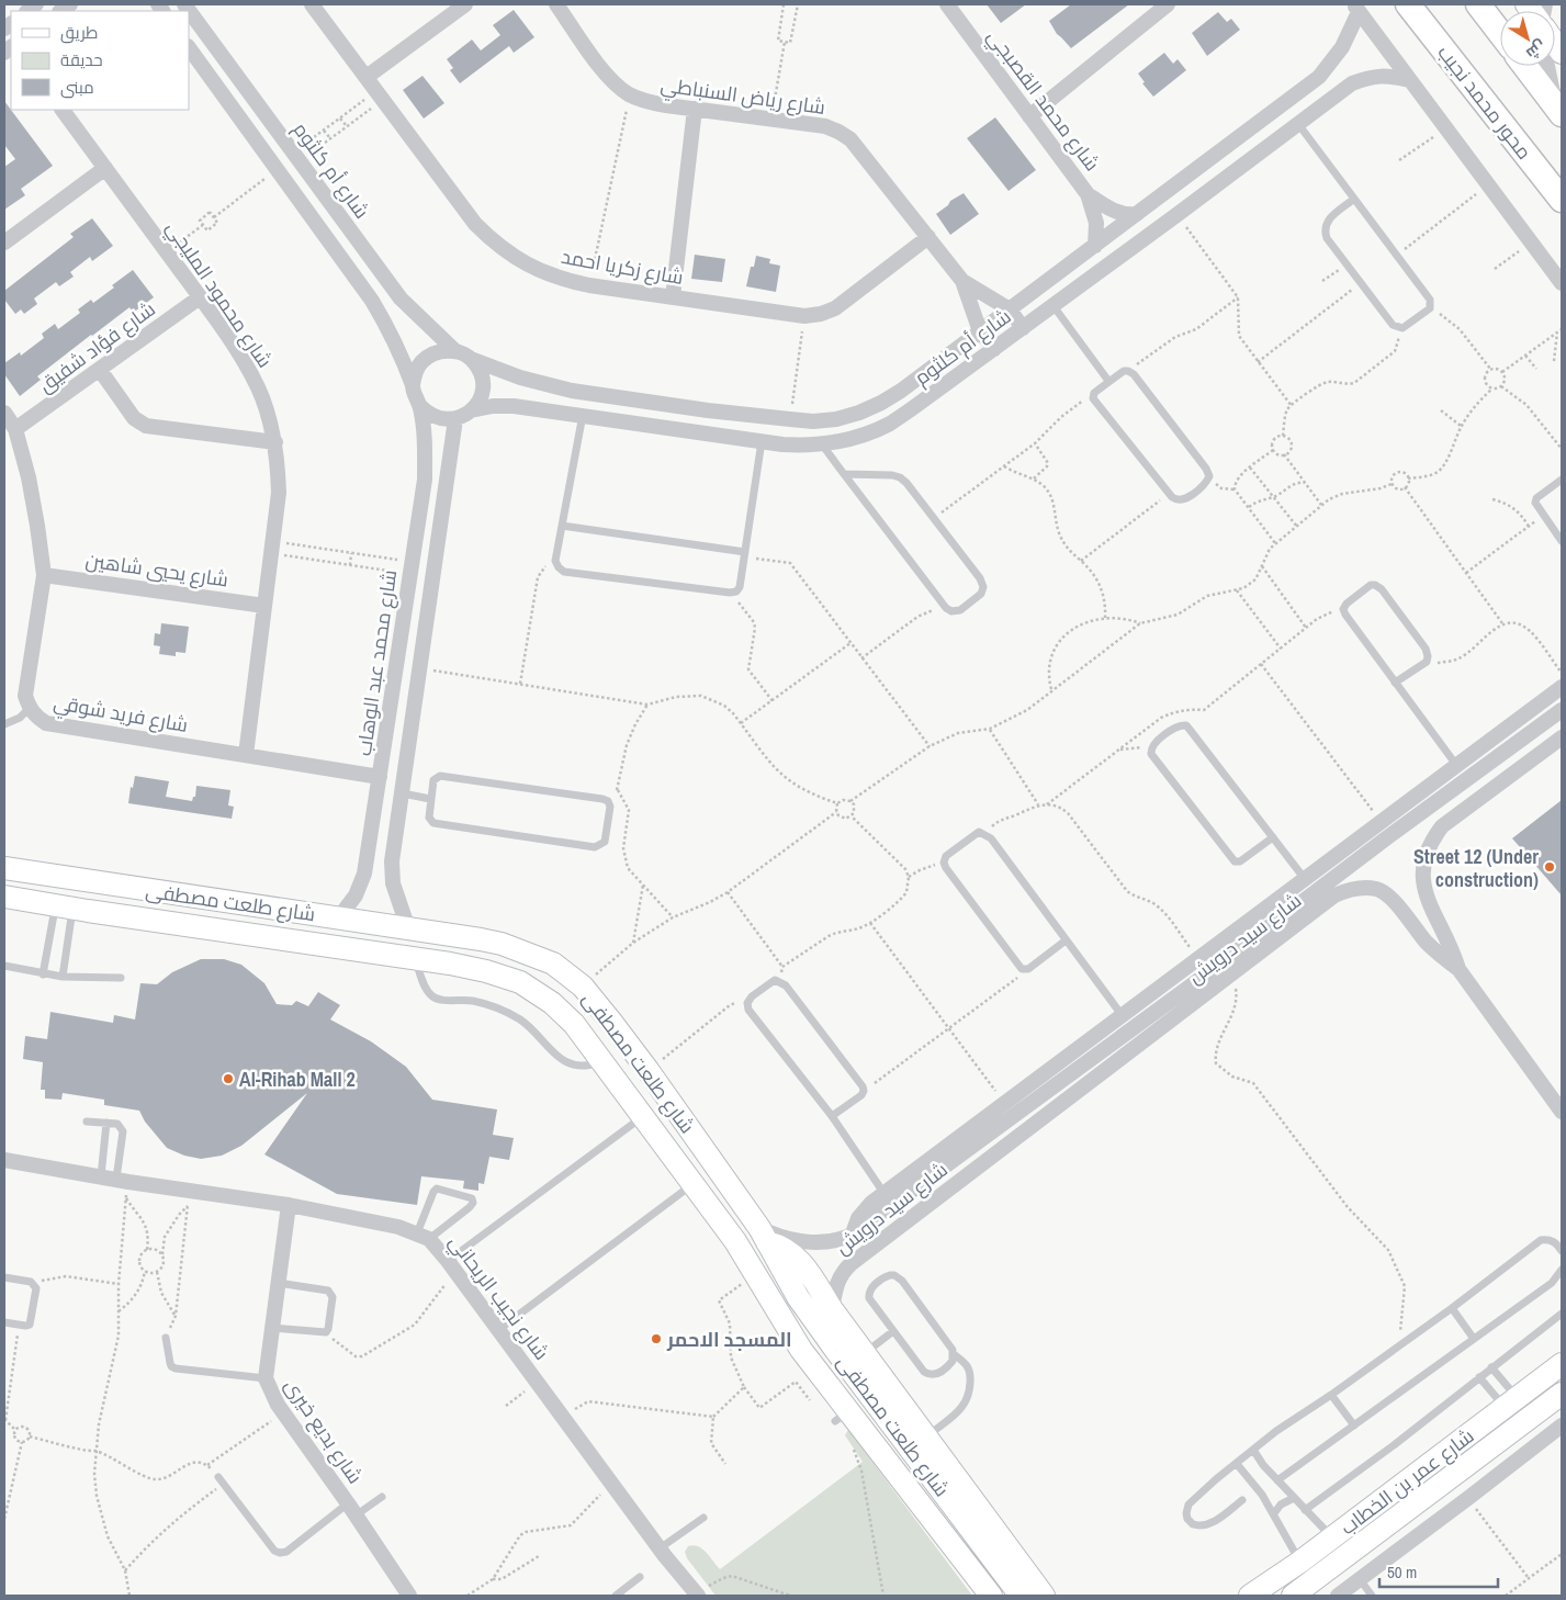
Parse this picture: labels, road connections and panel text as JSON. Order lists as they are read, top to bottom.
{
  "streets": {
    "main road": ["محور محمد نجيب"],
    "street": [
      "شارع رياض السنباطي",
      "شارع محمد القصبجي",
      "شارع أم كلثوم",
      "شارع زكريا احمد",
      "شارع محمود المليجي",
      "شارع فؤاد شفيق",
      "شارع يحيي شاهين",
      "شارع محمد عبد الوهاب",
      "شارع فريد شوقي",
      "شارع طلعت مصطفى",
      "شارع سيد درويش",
      "شارع نجيب الريحاني",
      "شارع بديع خيرى",
      "شارع عمر بن الخطاب"
    ]
  },
  "crossings": [
    ["شارع رياض السنباطي", "شارع أم كلثوم"],
    ["شارع رياض السنباطي", "شارع زكريا احمد"],
    ["شارع محمد القصبجي", "شارع أم كلثوم"],
    ["شارع أم كلثوم", "شارع محمد عبد الوهاب"],
    ["شارع محمود المليجي", "شارع فؤاد شفيق"],
    ["شارع محمود المليجي", "شارع يحيي شاهين"],
    ["شارع محمود المليجي", "شارع فريد شوقي"],
    ["شارع فؤاد شفيق", "شارع فريد شوقي"],
    ["شارع يحيي شاهين", "شارع فريد شوقي"],
    ["شارع محمد عبد الوهاب", "شارع فريد شوقي"],
    ["شارع محمد عبد الوهاب", "شارع طلعت مصطفى"],
    ["شارع طلعت مصطفى", "شارع سيد درويش"]
  ],
  "places": ["Street 12 (Under construction)", "Al-Rihab Mall 2", "المسجد الاحمر"],
  "legend": ["طريق", "حديقة", "مبنى"],
  "scale_bar": "50 m",
  "north": "bottom right"
}
